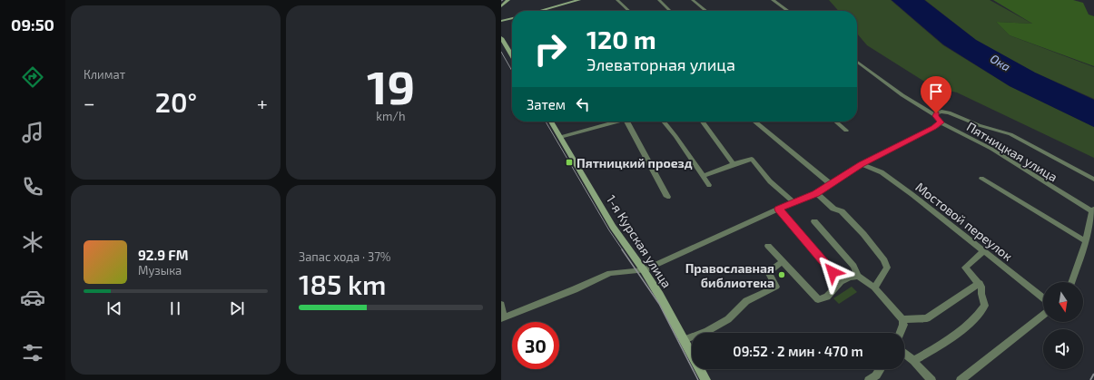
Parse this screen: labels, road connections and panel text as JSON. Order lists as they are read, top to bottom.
{
  "streets": {
    "street": ["Пятницкая улица", "Мостовой переулок", "1-я Курская улица"]
  },
  "water": ["Ока"],
  "places": {
    "transit": ["Пятницкий проезд"],
    "other": ["Православная библиотека"]
  },
  "north": "bottom",
  "page": {
    "tabs": "09:50",
    "tile": [
      "Климат",
      ["19", "km/h"],
      ["Запас хода · 37%", "185 km"]
    ],
    "turn": ["120 m", "Элеваторная улица"],
    "heat": ["−", "20°", "+"],
    "then": "Затем",
    "song": ["92.9 FM", "Музыка"],
    "limit": "30",
    "trip": "09:52 · 2 мин · 470 m"
  }
}
